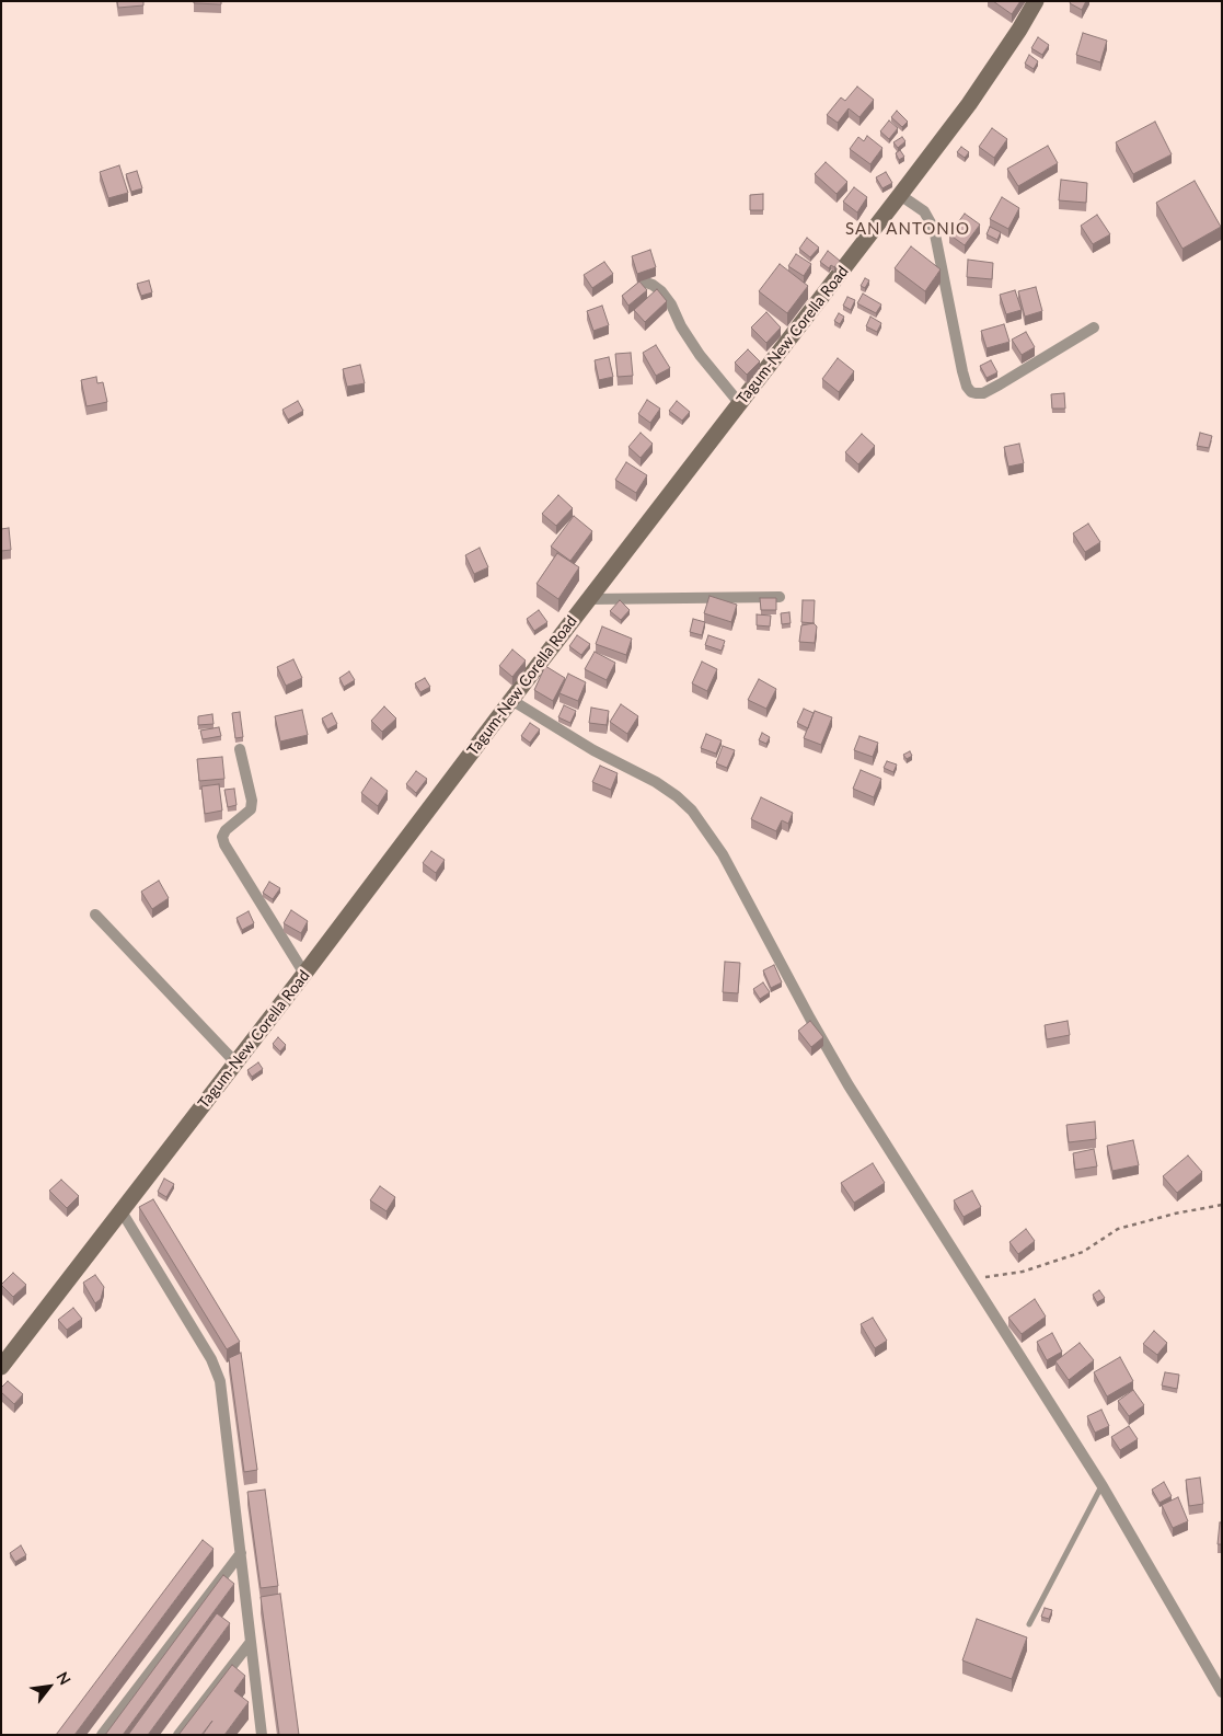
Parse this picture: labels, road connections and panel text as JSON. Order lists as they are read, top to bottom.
{
  "streets": {
    "main road": ["Tagum-New Corella Road"]
  },
  "districts": ["SAN ANTONIO"],
  "north": "top right"
}
